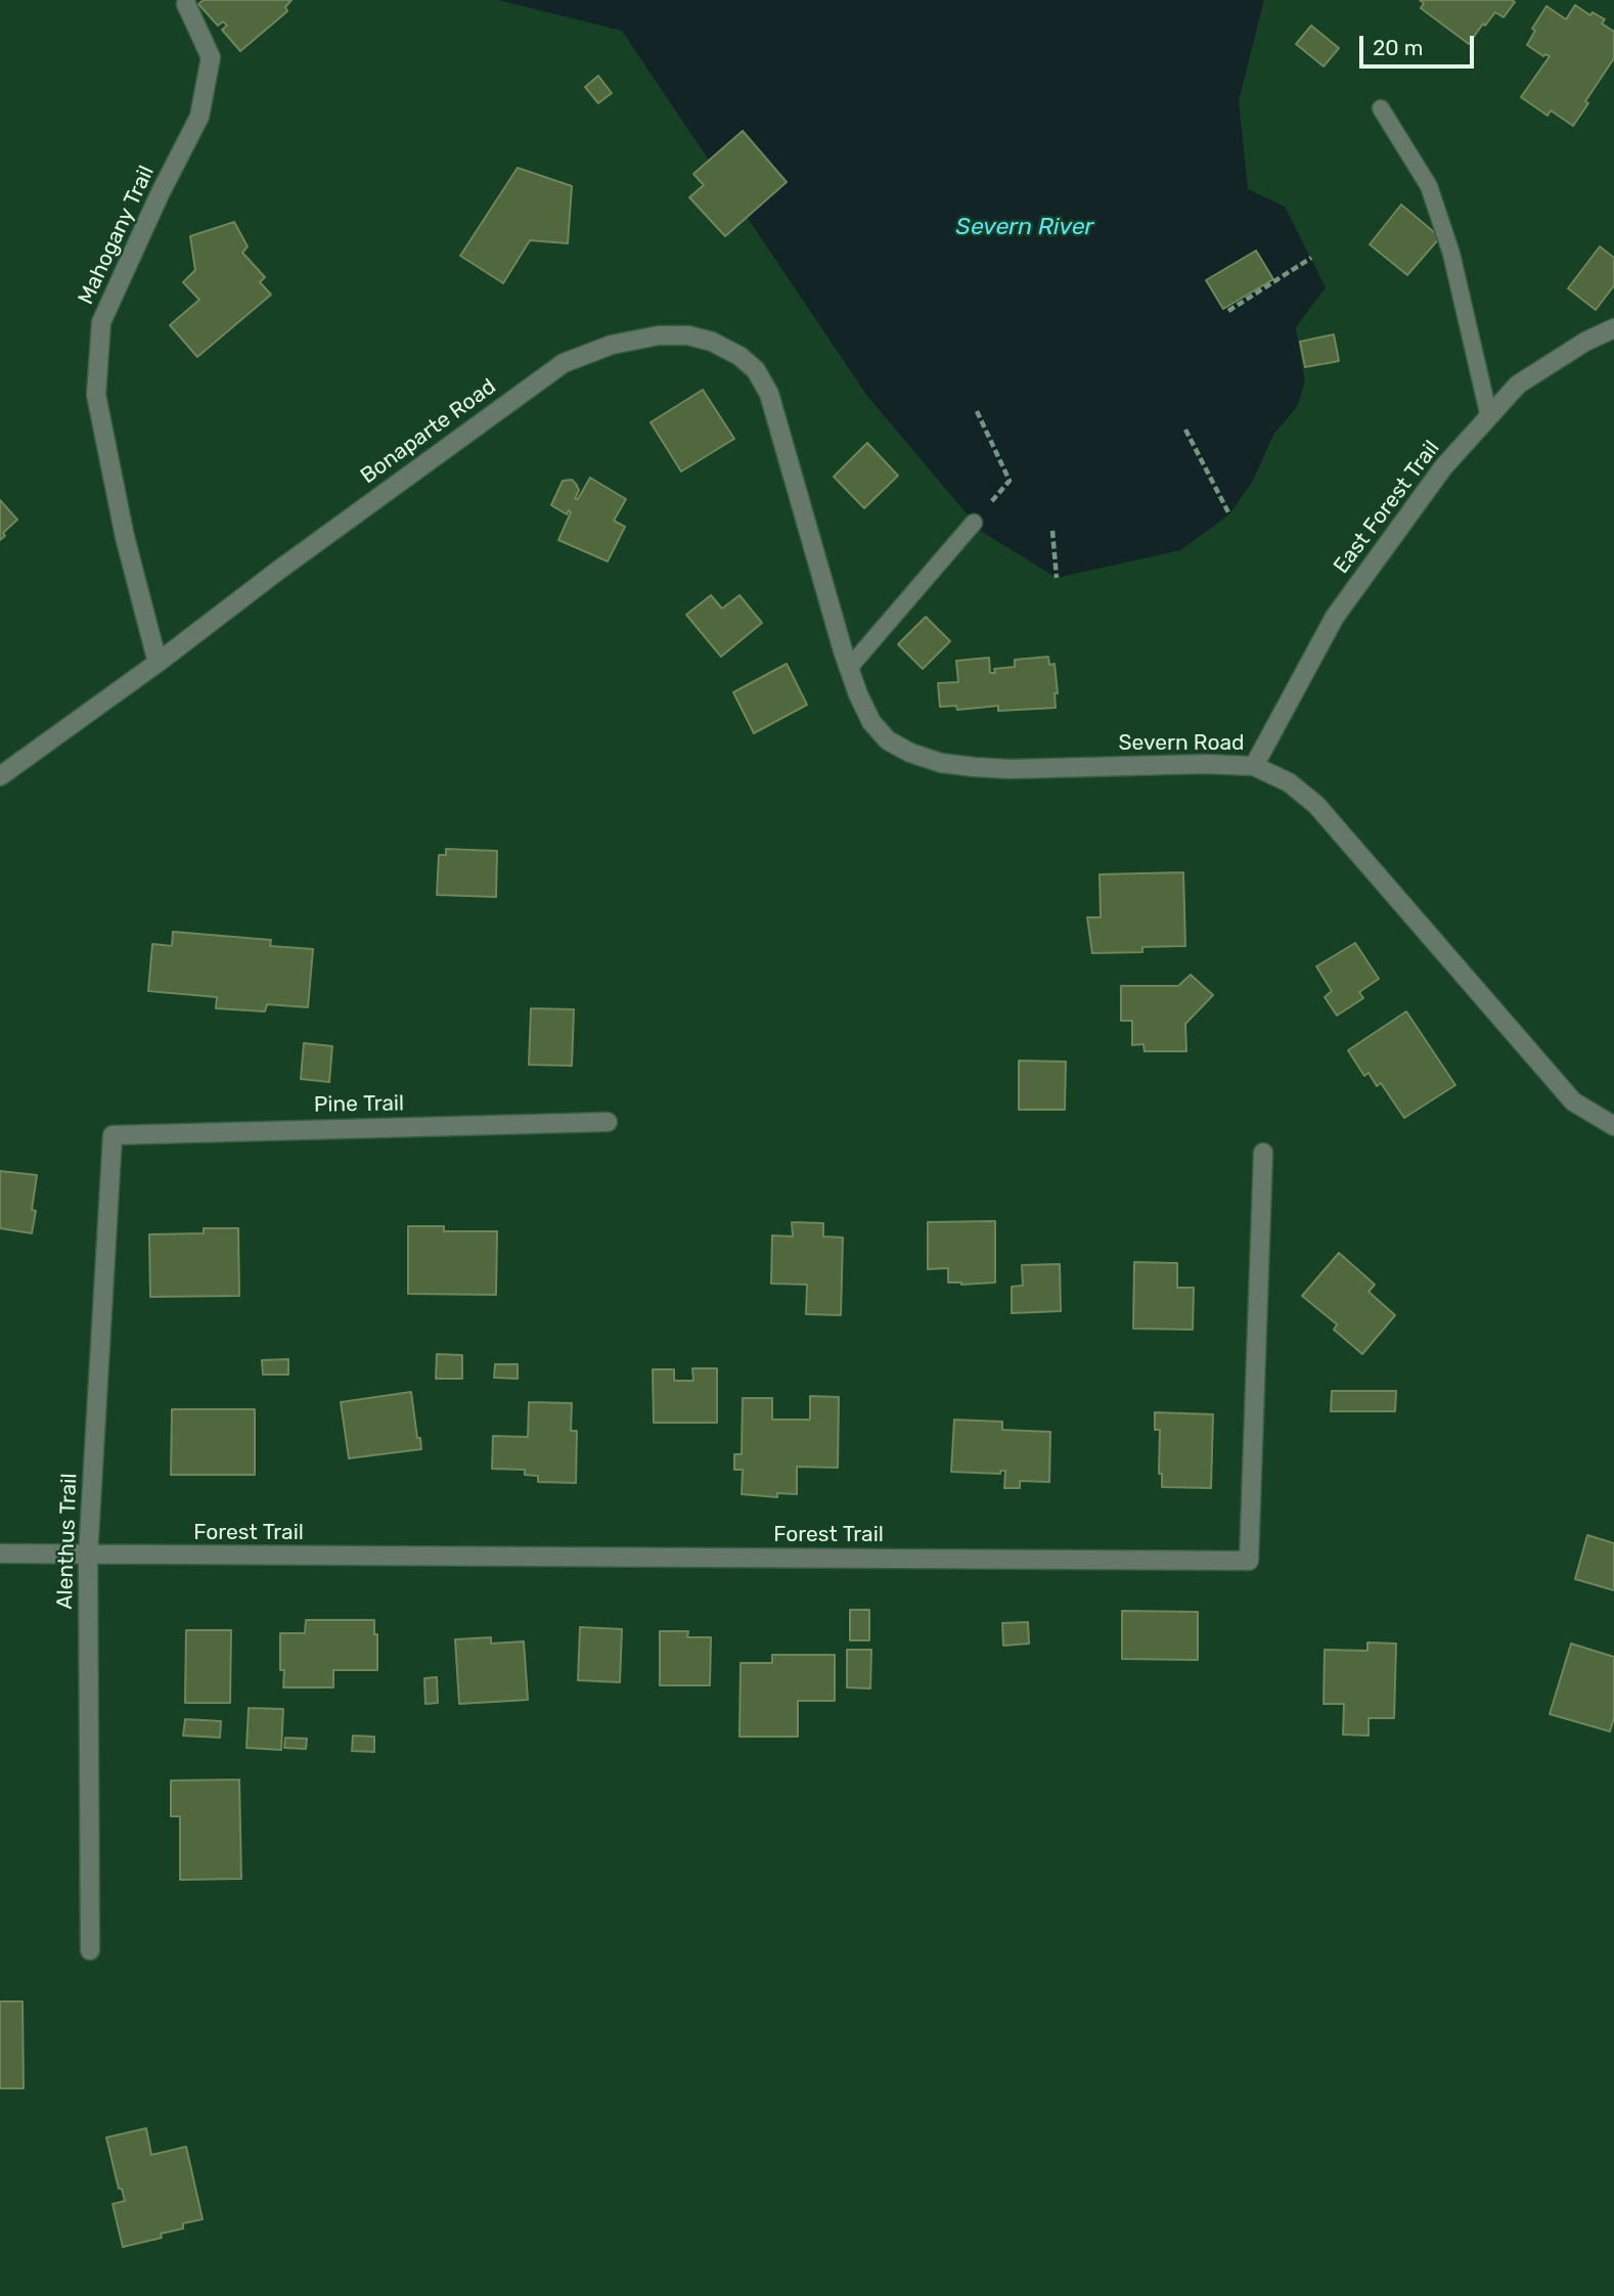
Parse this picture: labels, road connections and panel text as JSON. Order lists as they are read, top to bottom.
{
  "streets": {
    "street": [
      "Mahogany Trail",
      "Bonaparte Road",
      "East Forest Trail",
      "Severn Road",
      "Pine Trail",
      "Forest Trail",
      "Alenthus Trail"
    ]
  },
  "crossings": [
    ["Mahogany Trail", "Bonaparte Road"],
    ["Bonaparte Road", "Severn Road"],
    ["East Forest Trail", "Severn Road"],
    ["Pine Trail", "Alenthus Trail"],
    ["Forest Trail", "Alenthus Trail"]
  ],
  "water": ["Severn River"],
  "scale_bar": "20 m"
}
